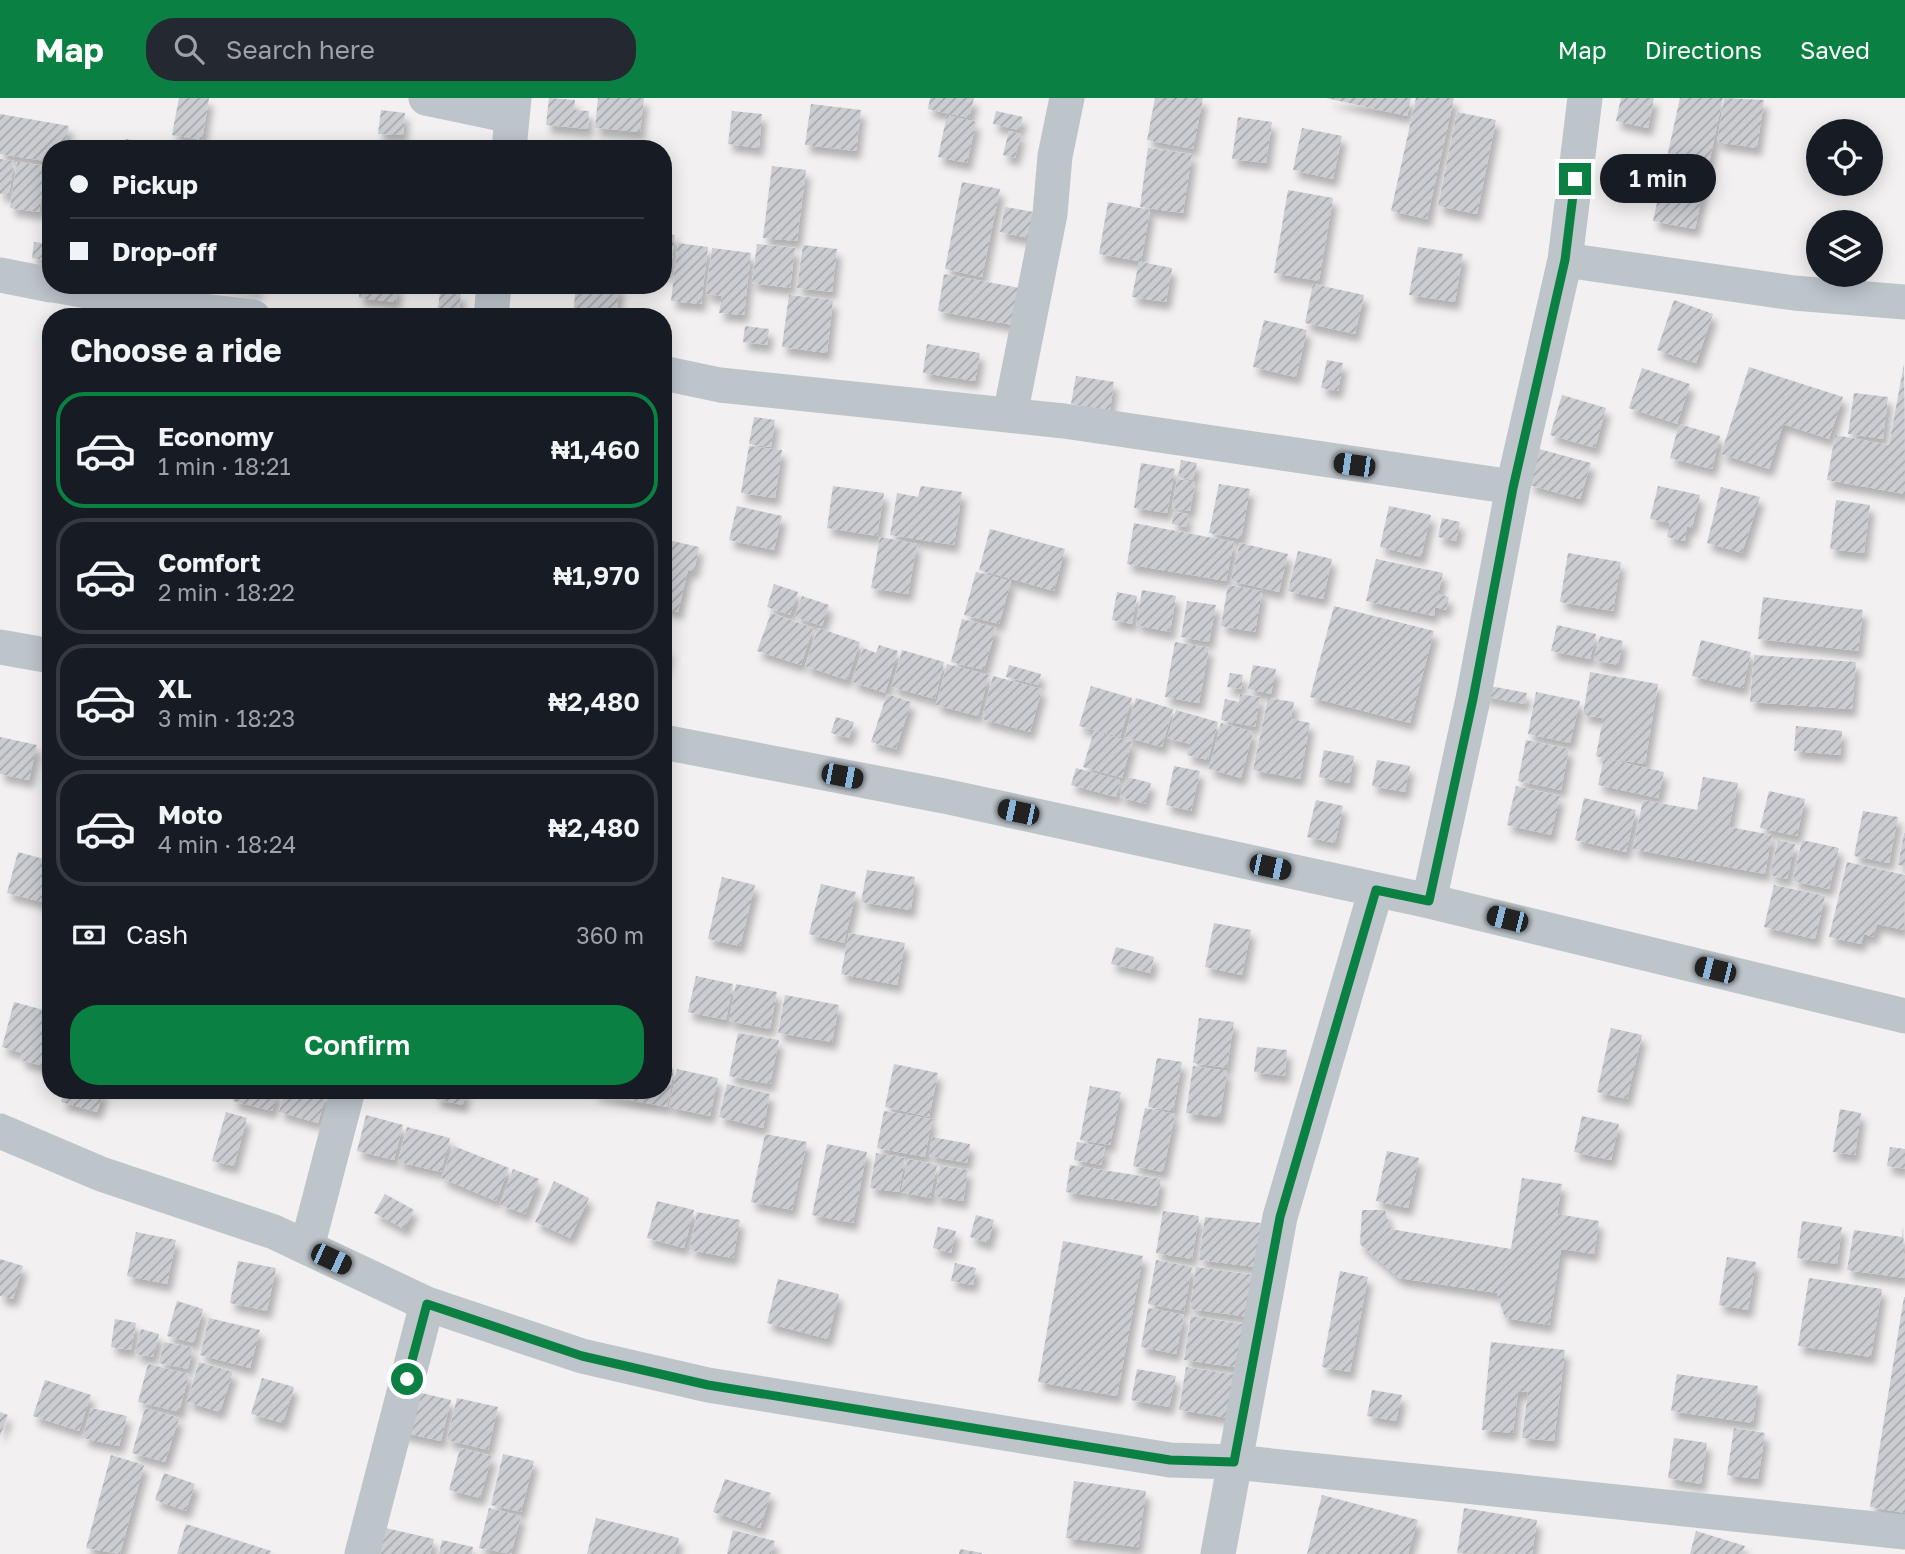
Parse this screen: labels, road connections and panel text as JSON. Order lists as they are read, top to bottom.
{
  "page": {
    "header": "Map",
    "search": "Search here",
    "nav": ["Map", "Directions", "Saved"],
    "banner": ["Pickup", "Drop-off"],
    "bubble": "1 min",
    "heading": "Choose a ride",
    "list": [
      {
        "name": "Economy",
        "note": "1 min · 18:21",
        "value": "₦1,460"
      },
      {
        "name": "Comfort",
        "note": "2 min · 18:22",
        "value": "₦1,970"
      },
      {
        "name": "XL",
        "note": "3 min · 18:23",
        "value": "₦2,480"
      },
      {
        "name": "Moto",
        "note": "4 min · 18:24",
        "value": "₦2,480"
      }
    ],
    "pay": ["Cash", "360 m"],
    "buttons": "Confirm"
  }
}
